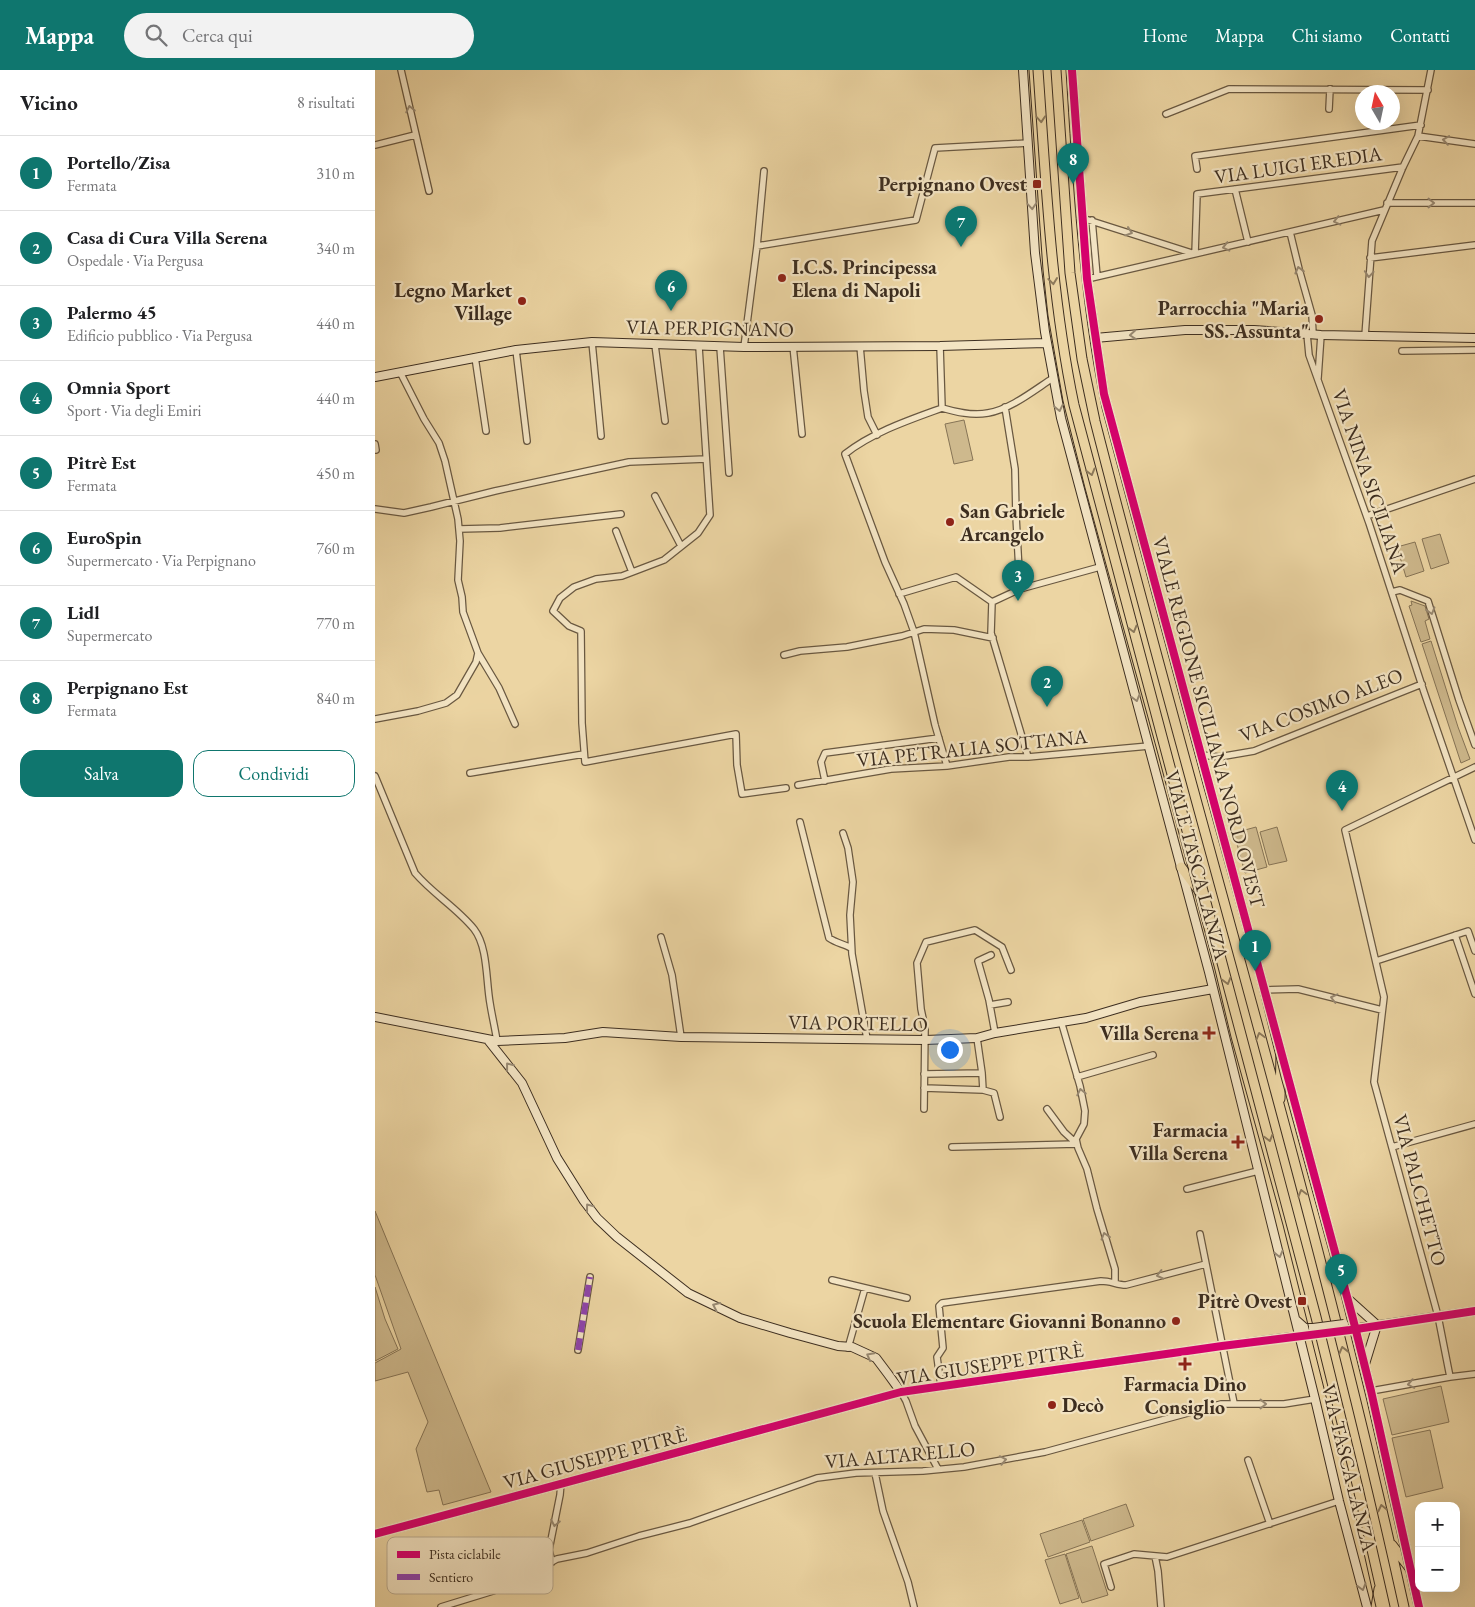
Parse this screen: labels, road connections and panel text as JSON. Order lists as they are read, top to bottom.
{
  "streets": {
    "main road": ["VIALE REGIONE SICILIANA NORD OVEST"],
    "street": [
      "VIA LUIGI EREDIA",
      "VIA PERPIGNANO",
      "VIA NINA SICILIANA",
      "VIA COSIMO ALEO",
      "VIA PETRALIA SOTTANA",
      "VIALE TASCA LANZA",
      "VIA PORTELLO",
      "VIA PALCHETTO",
      "VIA GIUSEPPE PITRÈ",
      "VIA ALTARELLO",
      "VIA TASCA LANZA"
    ]
  },
  "crossings": [
    ["VIA NINA SICILIANA", "VIA COSIMO ALEO"],
    ["VIA NINA SICILIANA", "VIA PALCHETTO"],
    ["VIA COSIMO ALEO", "VIALE REGIONE SICILIANA NORD OVEST"],
    ["VIALE REGIONE SICILIANA NORD OVEST", "VIA GIUSEPPE PITRÈ"],
    ["VIA PETRALIA SOTTANA", "VIALE TASCA LANZA"],
    ["VIALE TASCA LANZA", "VIA PORTELLO"],
    ["VIA PALCHETTO", "VIA GIUSEPPE PITRÈ"],
    ["VIA GIUSEPPE PITRÈ", "VIA TASCA LANZA"],
    ["VIA ALTARELLO", "VIA TASCA LANZA"]
  ],
  "one_way": ["VIALE TASCA LANZA", "VIA ALTARELLO", "VIA TASCA LANZA"],
  "places": {
    "transit": ["Perpignano Ovest", "Pitrè Ovest"],
    "other": [
      "I.C.S. Principessa Elena di Napoli",
      "Legno Market Village",
      "Parrocchia \"Maria SS. Assunta\"",
      "San Gabriele Arcangelo",
      "Scuola Elementare Giovanni Bonanno",
      "Decò"
    ],
    "health": ["Villa Serena", "Farmacia Villa Serena", "Farmacia Dino Consiglio"]
  },
  "legend": ["Pista ciclabile", "Sentiero"],
  "north": "top",
  "page": {
    "header": "Mappa",
    "search": "Cerca qui",
    "nav": [
      "Home",
      "Mappa",
      "Chi siamo",
      "Contatti"
    ],
    "heading": ["Vicino", "8 risultati"],
    "list": [
      {
        "mark": "1",
        "name": "Portello/Zisa",
        "note": "Fermata",
        "value": "310 m"
      },
      {
        "mark": "2",
        "name": "Casa di Cura Villa Serena",
        "note": "Ospedale · Via Pergusa",
        "value": "340 m"
      },
      {
        "mark": "3",
        "name": "Palermo 45",
        "note": "Edificio pubblico · Via Pergusa",
        "value": "440 m"
      },
      {
        "mark": "4",
        "name": "Omnia Sport",
        "note": "Sport · Via degli Emiri",
        "value": "440 m"
      },
      {
        "mark": "5",
        "name": "Pitrè Est",
        "note": "Fermata",
        "value": "450 m"
      },
      {
        "mark": "6",
        "name": "EuroSpin",
        "note": "Supermercato · Via Perpignano",
        "value": "760 m"
      },
      {
        "mark": "7",
        "name": "Lidl",
        "note": "Supermercato",
        "value": "770 m"
      },
      {
        "mark": "8",
        "name": "Perpignano Est",
        "note": "Fermata",
        "value": "840 m"
      }
    ],
    "pins": [
      "8",
      "7",
      "6",
      "3",
      "2",
      "4",
      "1",
      "5"
    ],
    "buttons": ["Salva", "Condividi"],
    "map_buttons": ["+", "−"]
  }
}
